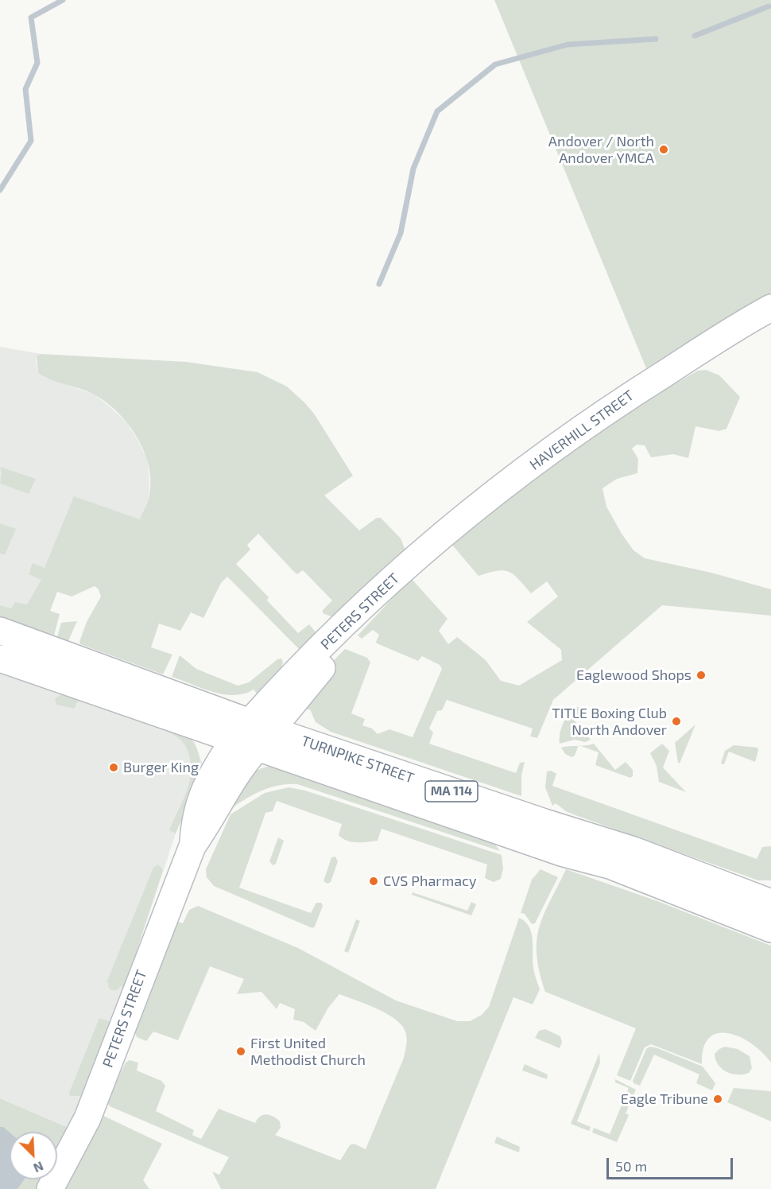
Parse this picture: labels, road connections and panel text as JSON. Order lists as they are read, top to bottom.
{
  "streets": {
    "main road": [
      "HAVERHILL STREET",
      "PETERS STREET",
      "TURNPIKE STREET",
      "MA 114"
    ]
  },
  "crossings": [
    ["HAVERHILL STREET", "PETERS STREET"],
    ["PETERS STREET", "TURNPIKE STREET"]
  ],
  "places": [
    "Andover / North Andover YMCA",
    "Eaglewood Shops",
    "TITLE Boxing Club North Andover",
    "Burger King",
    "CVS Pharmacy",
    "First United Methodist Church",
    "Eagle Tribune"
  ],
  "scale_bar": "50 m",
  "north": "bottom right"
}
